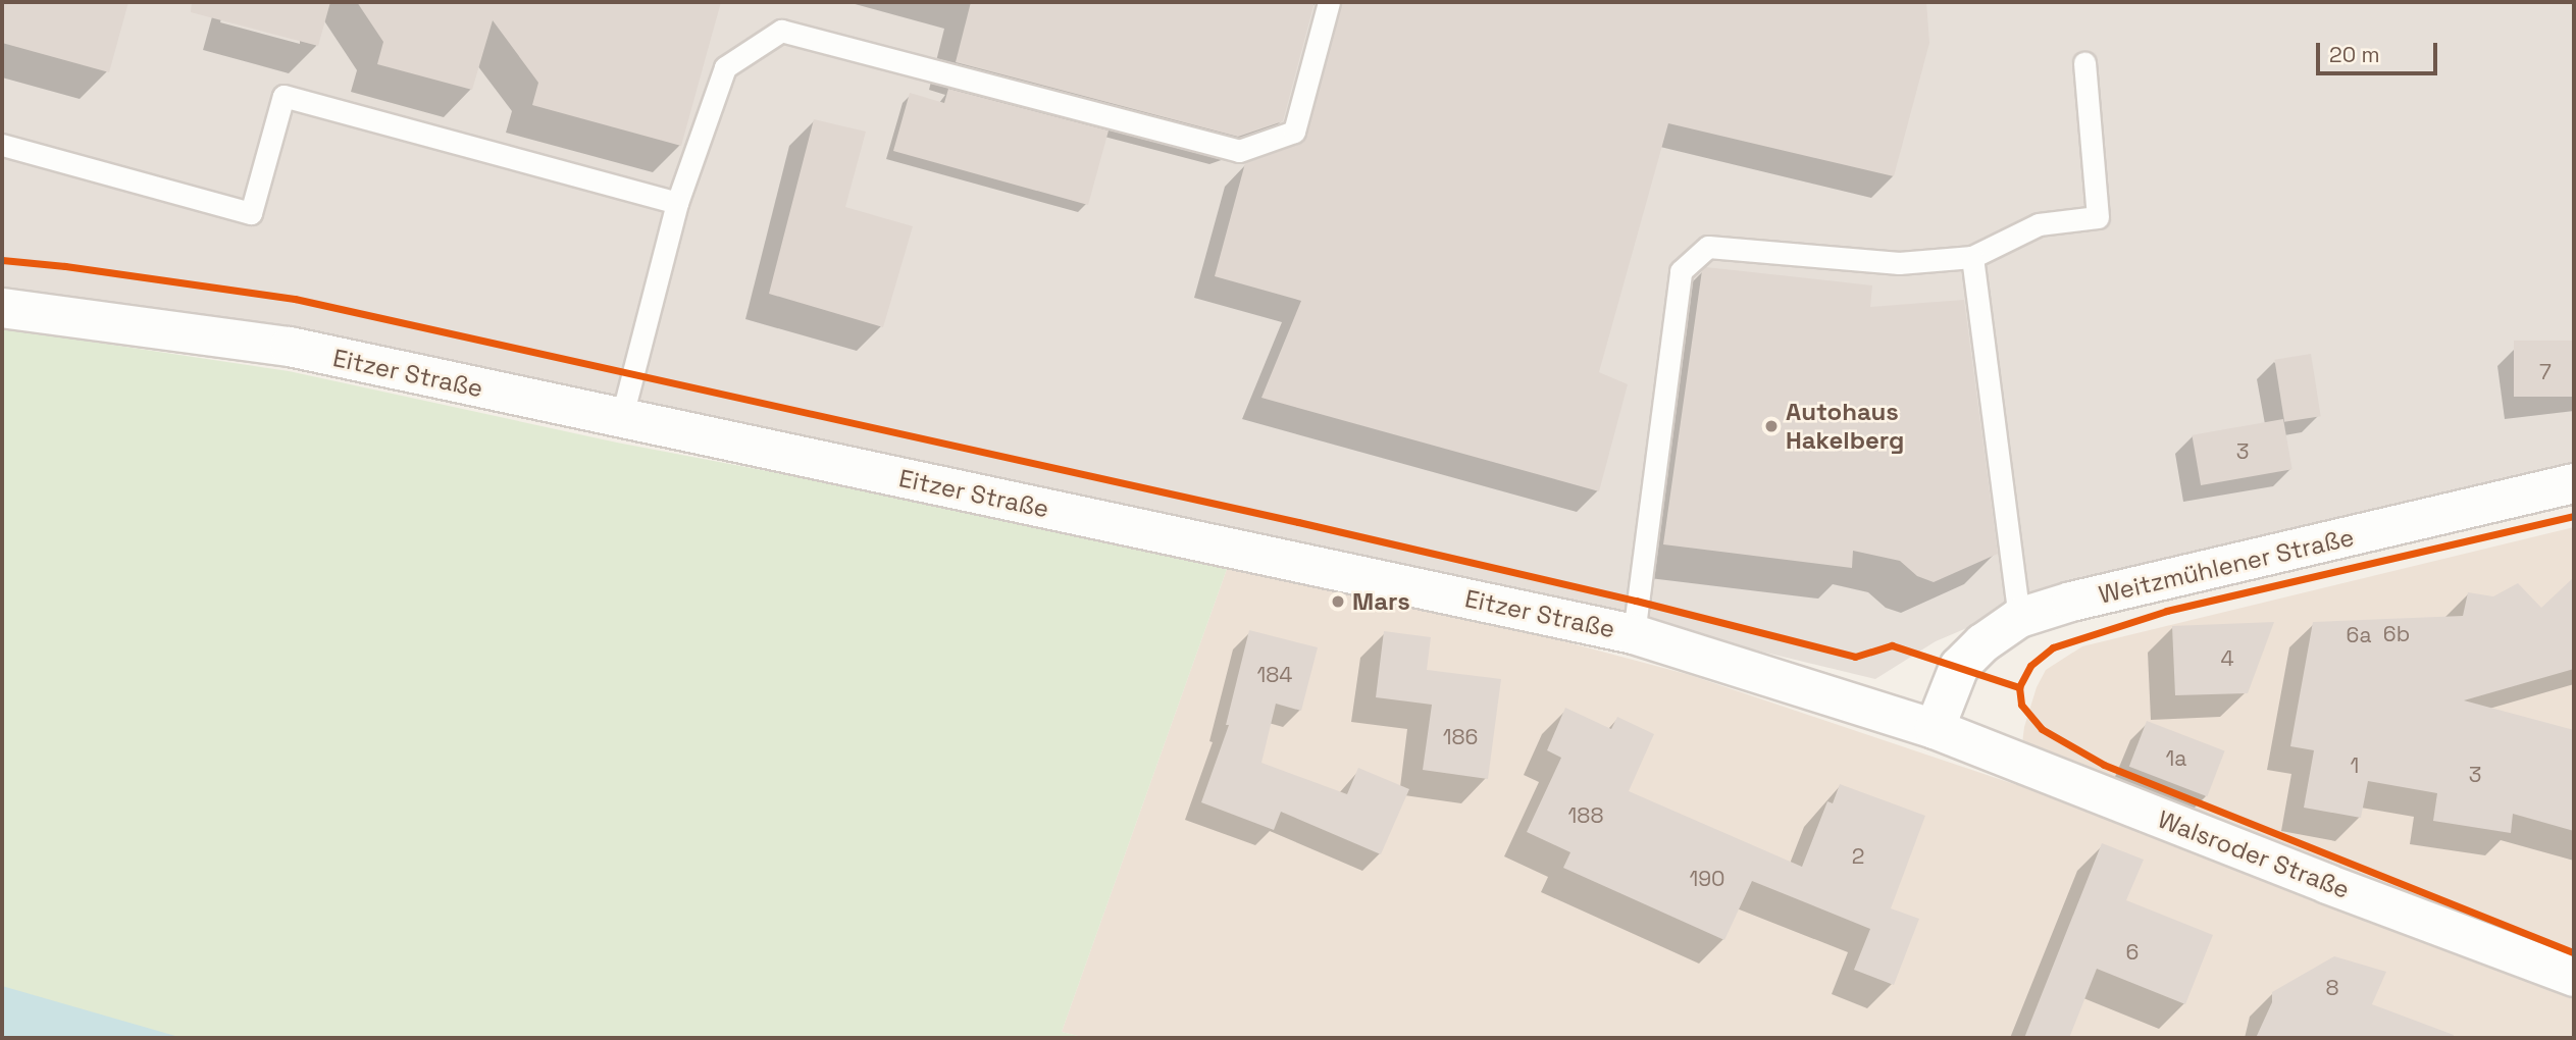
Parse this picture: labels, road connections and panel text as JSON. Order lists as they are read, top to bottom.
{
  "streets": {
    "main road": ["Eitzer Straße", "Weitzmühlener Straße", "Walsroder Straße"]
  },
  "crossings": [
    ["Eitzer Straße", "Weitzmühlener Straße"],
    ["Eitzer Straße", "Walsroder Straße"],
    ["Weitzmühlener Straße", "Walsroder Straße"]
  ],
  "places": ["Autohaus Hakelberg", "Mars"],
  "house_numbers": [
    "7",
    "3",
    "6b",
    "6a",
    "4",
    "184",
    "186",
    "1a",
    "1",
    "3",
    "188",
    "2",
    "190",
    "6",
    "8"
  ],
  "scale_bar": "20 m"
}
